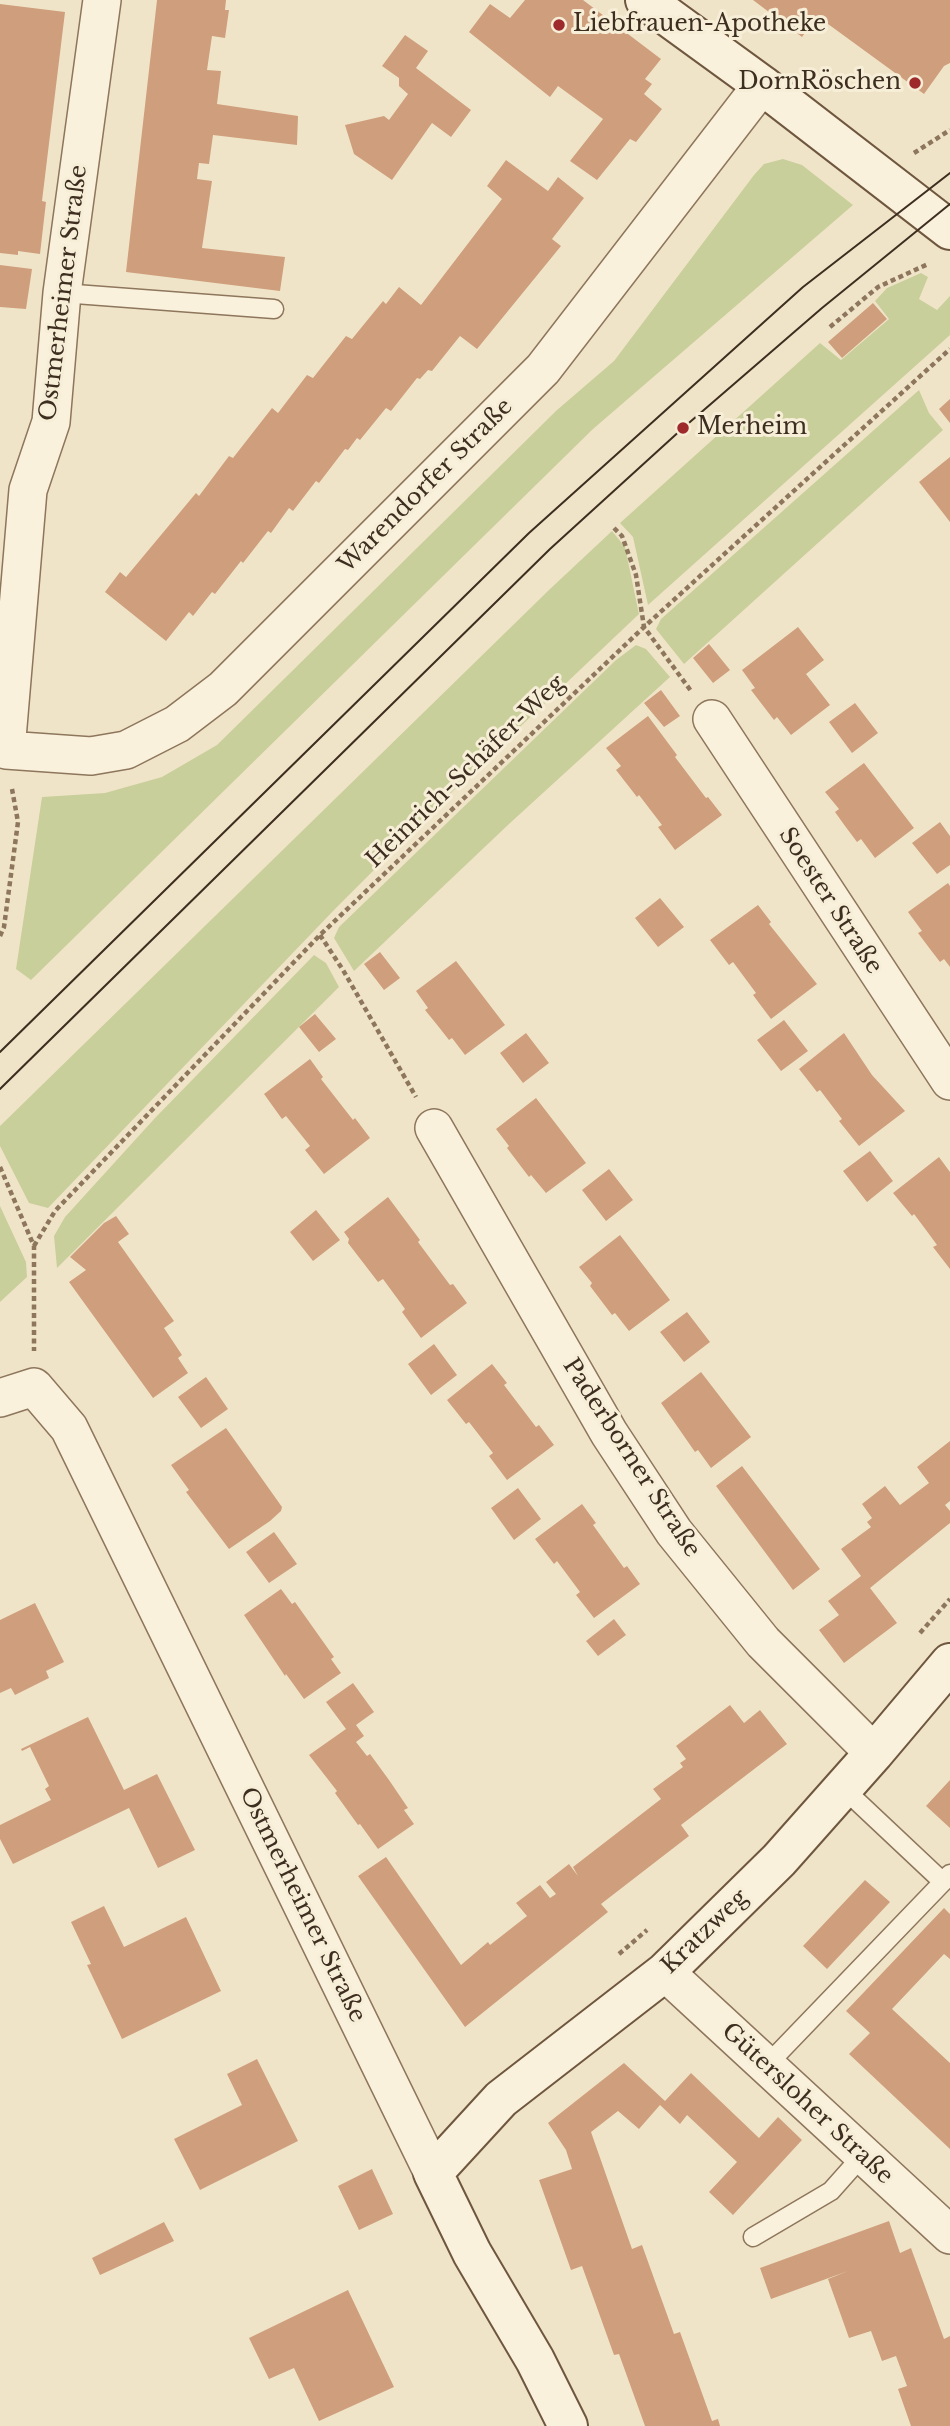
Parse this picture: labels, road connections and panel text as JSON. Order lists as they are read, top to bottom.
{
  "streets": {
    "street": [
      "Ostmerheimer Straße",
      "Warendorfer Straße",
      "Soester Straße",
      "Paderborner Straße",
      "Kratzweg",
      "Gütersloher Straße"
    ],
    "path": ["Heinrich-Schäfer-Weg"]
  },
  "crossings": [
    ["Ostmerheimer Straße", "Warendorfer Straße"],
    ["Ostmerheimer Straße", "Kratzweg"],
    ["Paderborner Straße", "Kratzweg"],
    ["Kratzweg", "Gütersloher Straße"]
  ],
  "places": ["Liebfrauen-Apotheke", "DornRöschen", "Merheim"]
}
